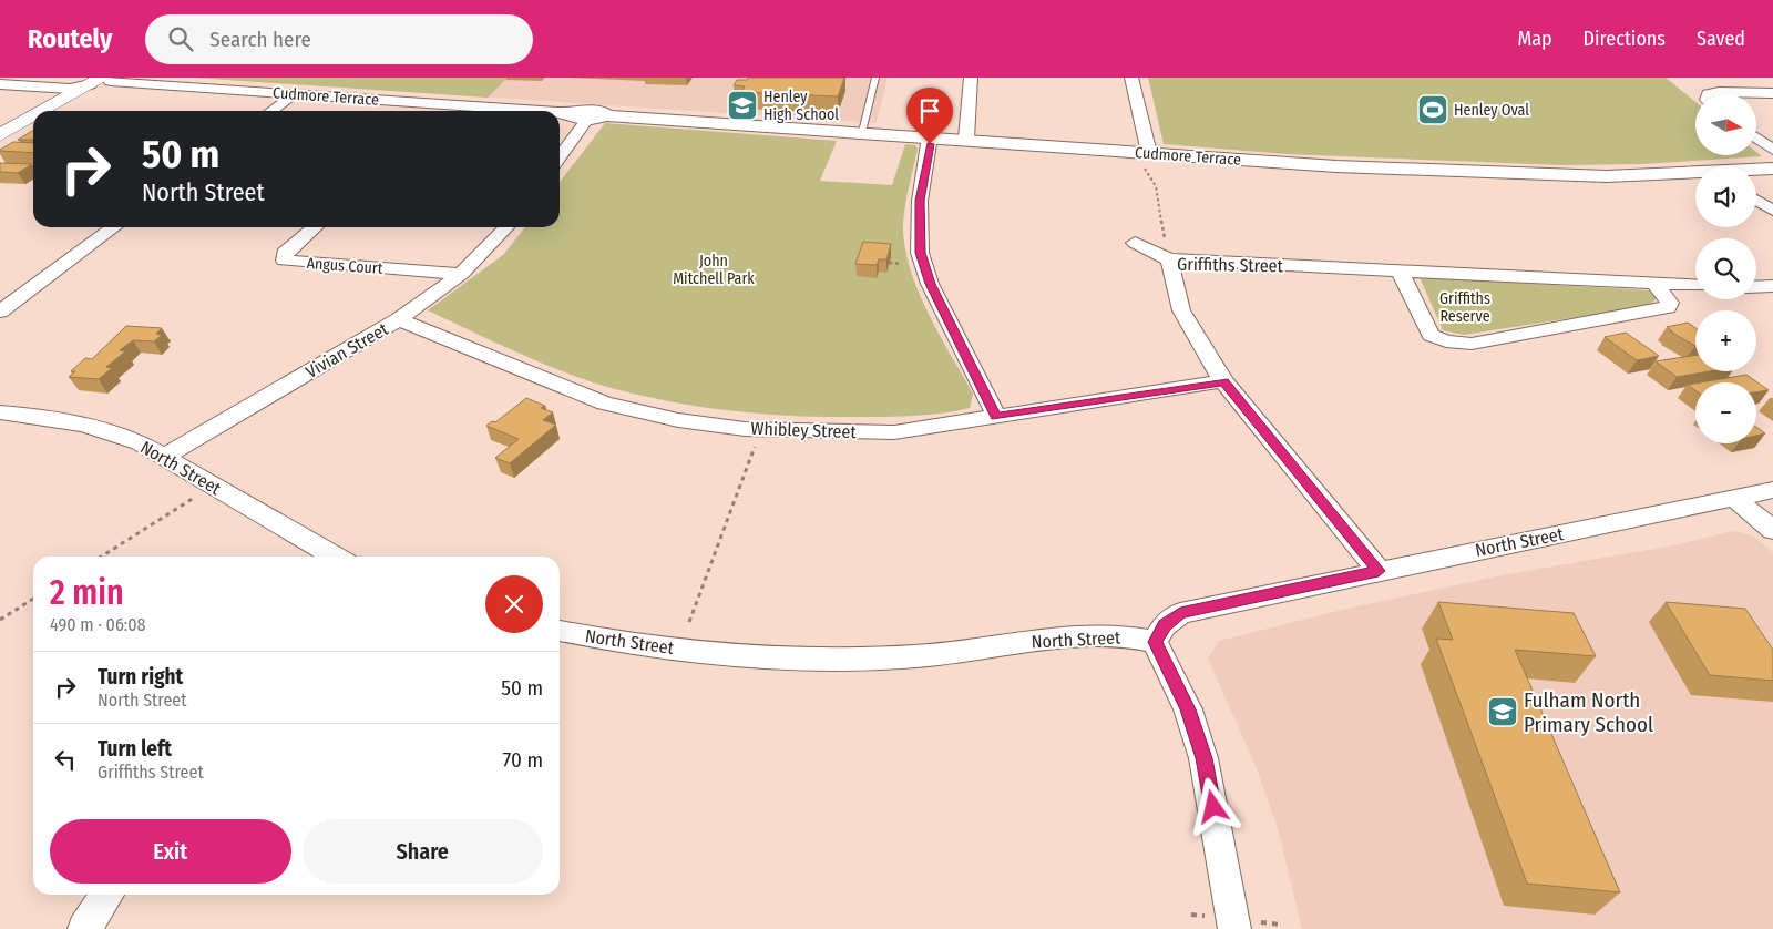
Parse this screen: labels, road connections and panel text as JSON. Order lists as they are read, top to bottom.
{
  "streets": {
    "street": [
      "Cudmore Terrace",
      "Griffiths Street",
      "Angus Court",
      "Vivian Street",
      "Whibley Street",
      "North Street"
    ]
  },
  "crossings": [
    ["Griffiths Street", "Whibley Street"],
    ["Griffiths Street", "North Street"],
    ["Angus Court", "Vivian Street"],
    ["Vivian Street", "Whibley Street"],
    ["Vivian Street", "North Street"]
  ],
  "parks": ["John Mitchell Park", "Griffiths Reserve"],
  "places": {
    "school or university": ["Henley High School", "Fulham North Primary School"],
    "sports": ["Henley Oval"]
  },
  "north": "right",
  "page": {
    "header": "Routely",
    "search": "Search here",
    "nav": ["Map", "Directions", "Saved"],
    "map_buttons": ["+", "−"],
    "turn": ["50 m", "North Street"],
    "heading": ["2 min", "490 m · 06:08"],
    "list": [
      {
        "name": "Turn right",
        "note": "North Street",
        "value": "50 m"
      },
      {
        "name": "Turn left",
        "note": "Griffiths Street",
        "value": "70 m"
      }
    ],
    "buttons": ["Exit", "Share"]
  }
}
